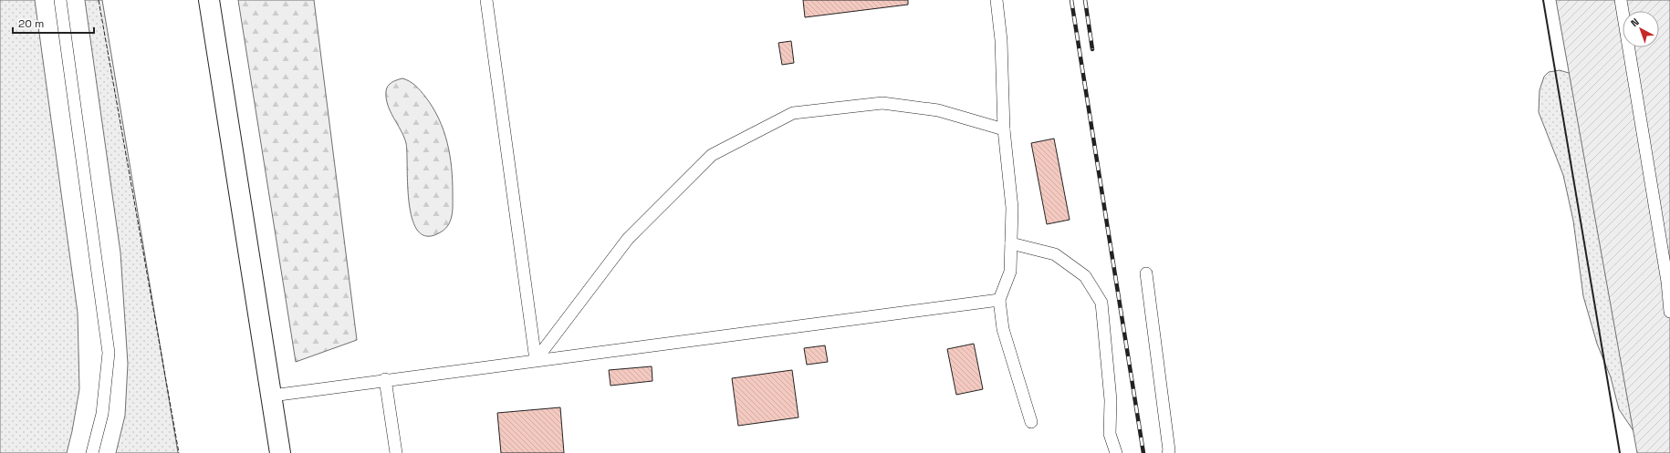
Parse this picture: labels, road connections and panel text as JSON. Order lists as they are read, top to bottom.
{
  "scale_bar": "20 m",
  "north": "top left"
}
